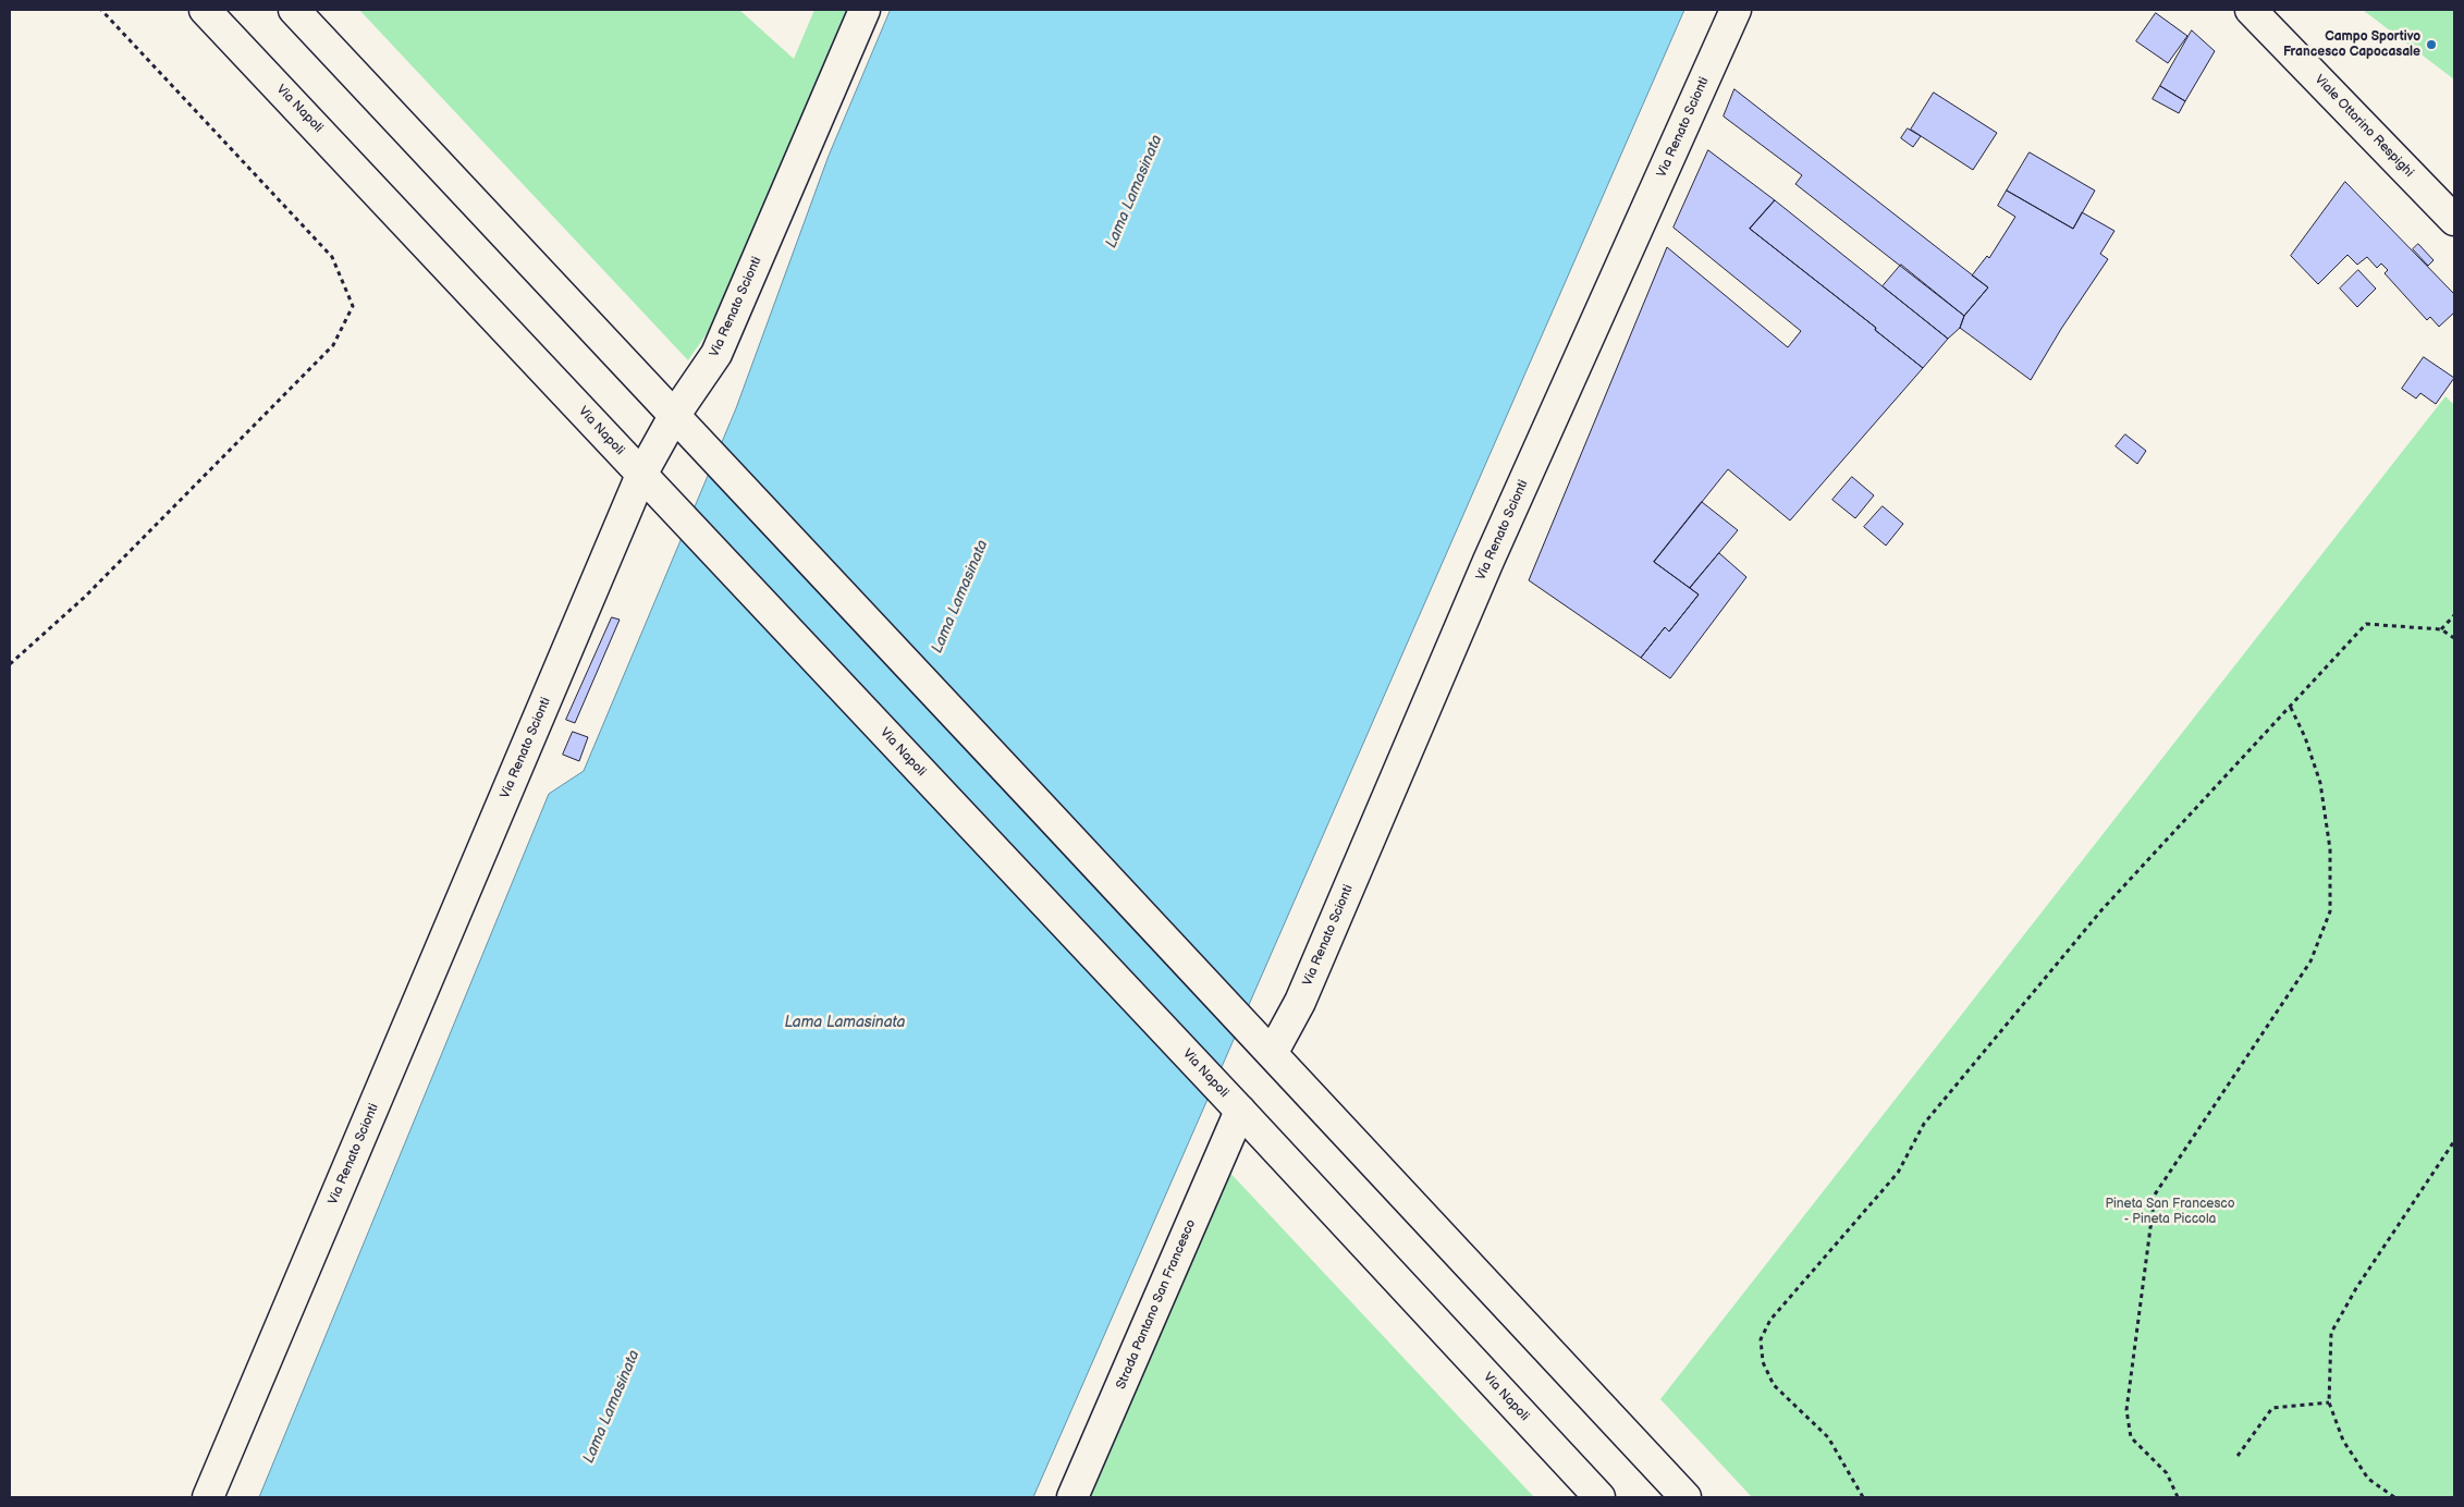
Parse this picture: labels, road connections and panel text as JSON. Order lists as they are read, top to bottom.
{
  "streets": {
    "main road": [
      "Via Napoli",
      "Viale Ottorino Respighi",
      "Via Renato Scionti",
      "Strada Pantano San Francesco"
    ]
  },
  "crossings": [
    ["Via Napoli", "Via Renato Scionti"],
    ["Via Napoli", "Strada Pantano San Francesco"]
  ],
  "water": ["Lama Lamasinata"],
  "parks": ["Pineta San Francesco - Pineta Piccola"],
  "places": ["Campo Sportivo Francesco Capocasale"]
}
